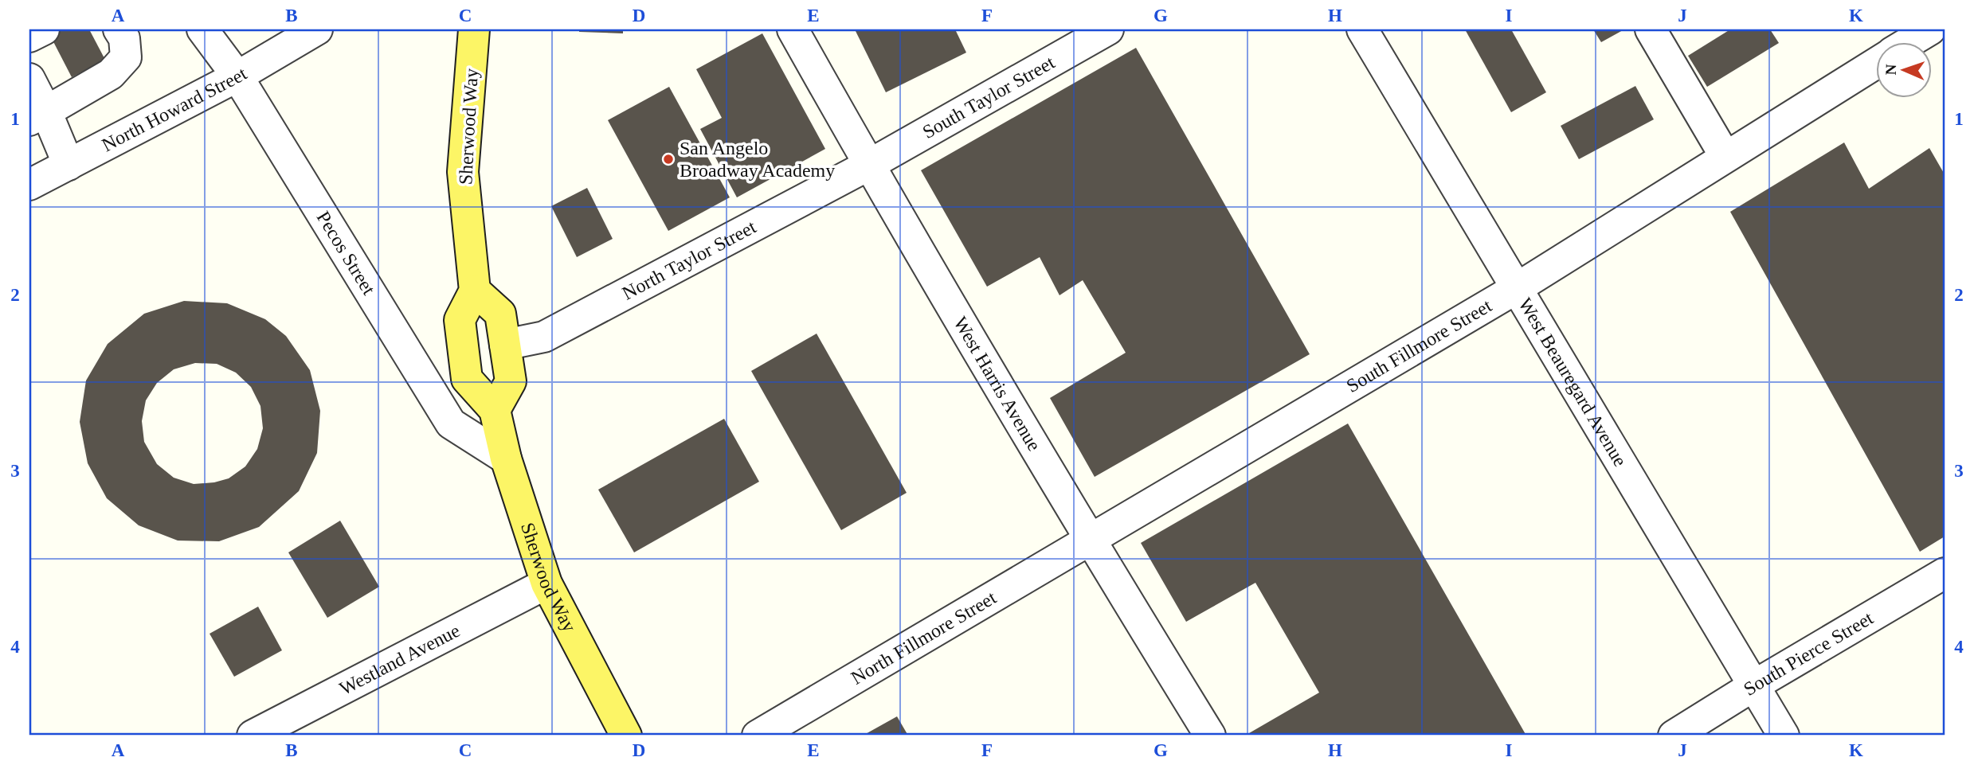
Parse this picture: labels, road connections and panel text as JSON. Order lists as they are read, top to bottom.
{
  "streets": {
    "main road": ["Sherwood Way"],
    "street": [
      "South Taylor Street",
      "North Howard Street",
      "Pecos Street",
      "North Taylor Street",
      "South Fillmore Street",
      "West Beauregard Avenue",
      "West Harris Avenue",
      "North Fillmore Street",
      "South Pierce Street",
      "Westland Avenue"
    ]
  },
  "crossings": [
    ["South Taylor Street", "North Taylor Street"],
    ["South Taylor Street", "West Harris Avenue"],
    ["North Howard Street", "Pecos Street"],
    ["Sherwood Way", "Pecos Street"],
    ["Sherwood Way", "Westland Avenue"],
    ["North Taylor Street", "West Harris Avenue"],
    ["South Fillmore Street", "West Beauregard Avenue"],
    ["South Fillmore Street", "West Harris Avenue"],
    ["South Fillmore Street", "North Fillmore Street"],
    ["West Beauregard Avenue", "South Pierce Street"],
    ["West Harris Avenue", "North Fillmore Street"]
  ],
  "places": ["San Angelo Broadway Academy"],
  "north": "left",
  "grid": {
    "columns": [
      "A",
      "B",
      "C",
      "D",
      "E",
      "F",
      "G",
      "H",
      "I",
      "J",
      "K"
    ],
    "rows": [
      "1",
      "2",
      "3",
      "4"
    ]
  }
}
